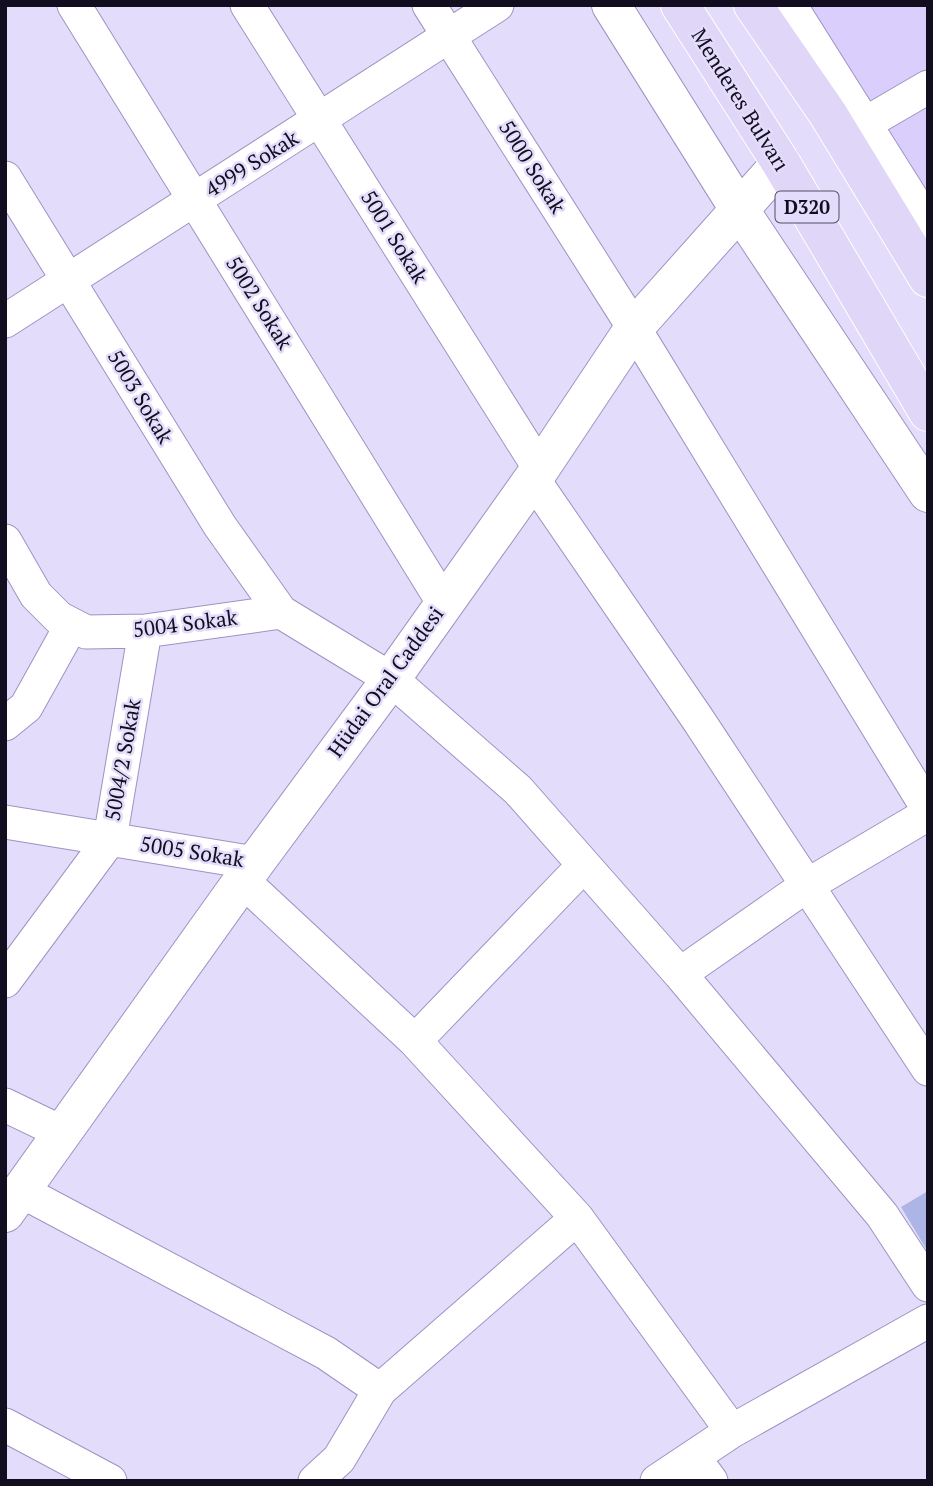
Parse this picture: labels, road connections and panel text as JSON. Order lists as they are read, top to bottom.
{
  "streets": {
    "main road": ["Menderes Bulvarı", "D320"],
    "street": [
      "4999 Sokak",
      "5000 Sokak",
      "5001 Sokak",
      "5002 Sokak",
      "5003 Sokak",
      "5004 Sokak",
      "Hüdai Oral Caddesi",
      "5004/2 Sokak",
      "5005 Sokak"
    ]
  },
  "crossings": [
    ["Menderes Bulvarı", "Hüdai Oral Caddesi"],
    ["4999 Sokak", "5000 Sokak"],
    ["4999 Sokak", "5001 Sokak"],
    ["4999 Sokak", "5002 Sokak"],
    ["4999 Sokak", "5003 Sokak"],
    ["5000 Sokak", "Hüdai Oral Caddesi"],
    ["5001 Sokak", "Hüdai Oral Caddesi"],
    ["5002 Sokak", "Hüdai Oral Caddesi"],
    ["5003 Sokak", "5004 Sokak"],
    ["5004 Sokak", "5004/2 Sokak"],
    ["Hüdai Oral Caddesi", "5005 Sokak"],
    ["5004/2 Sokak", "5005 Sokak"]
  ]
}
